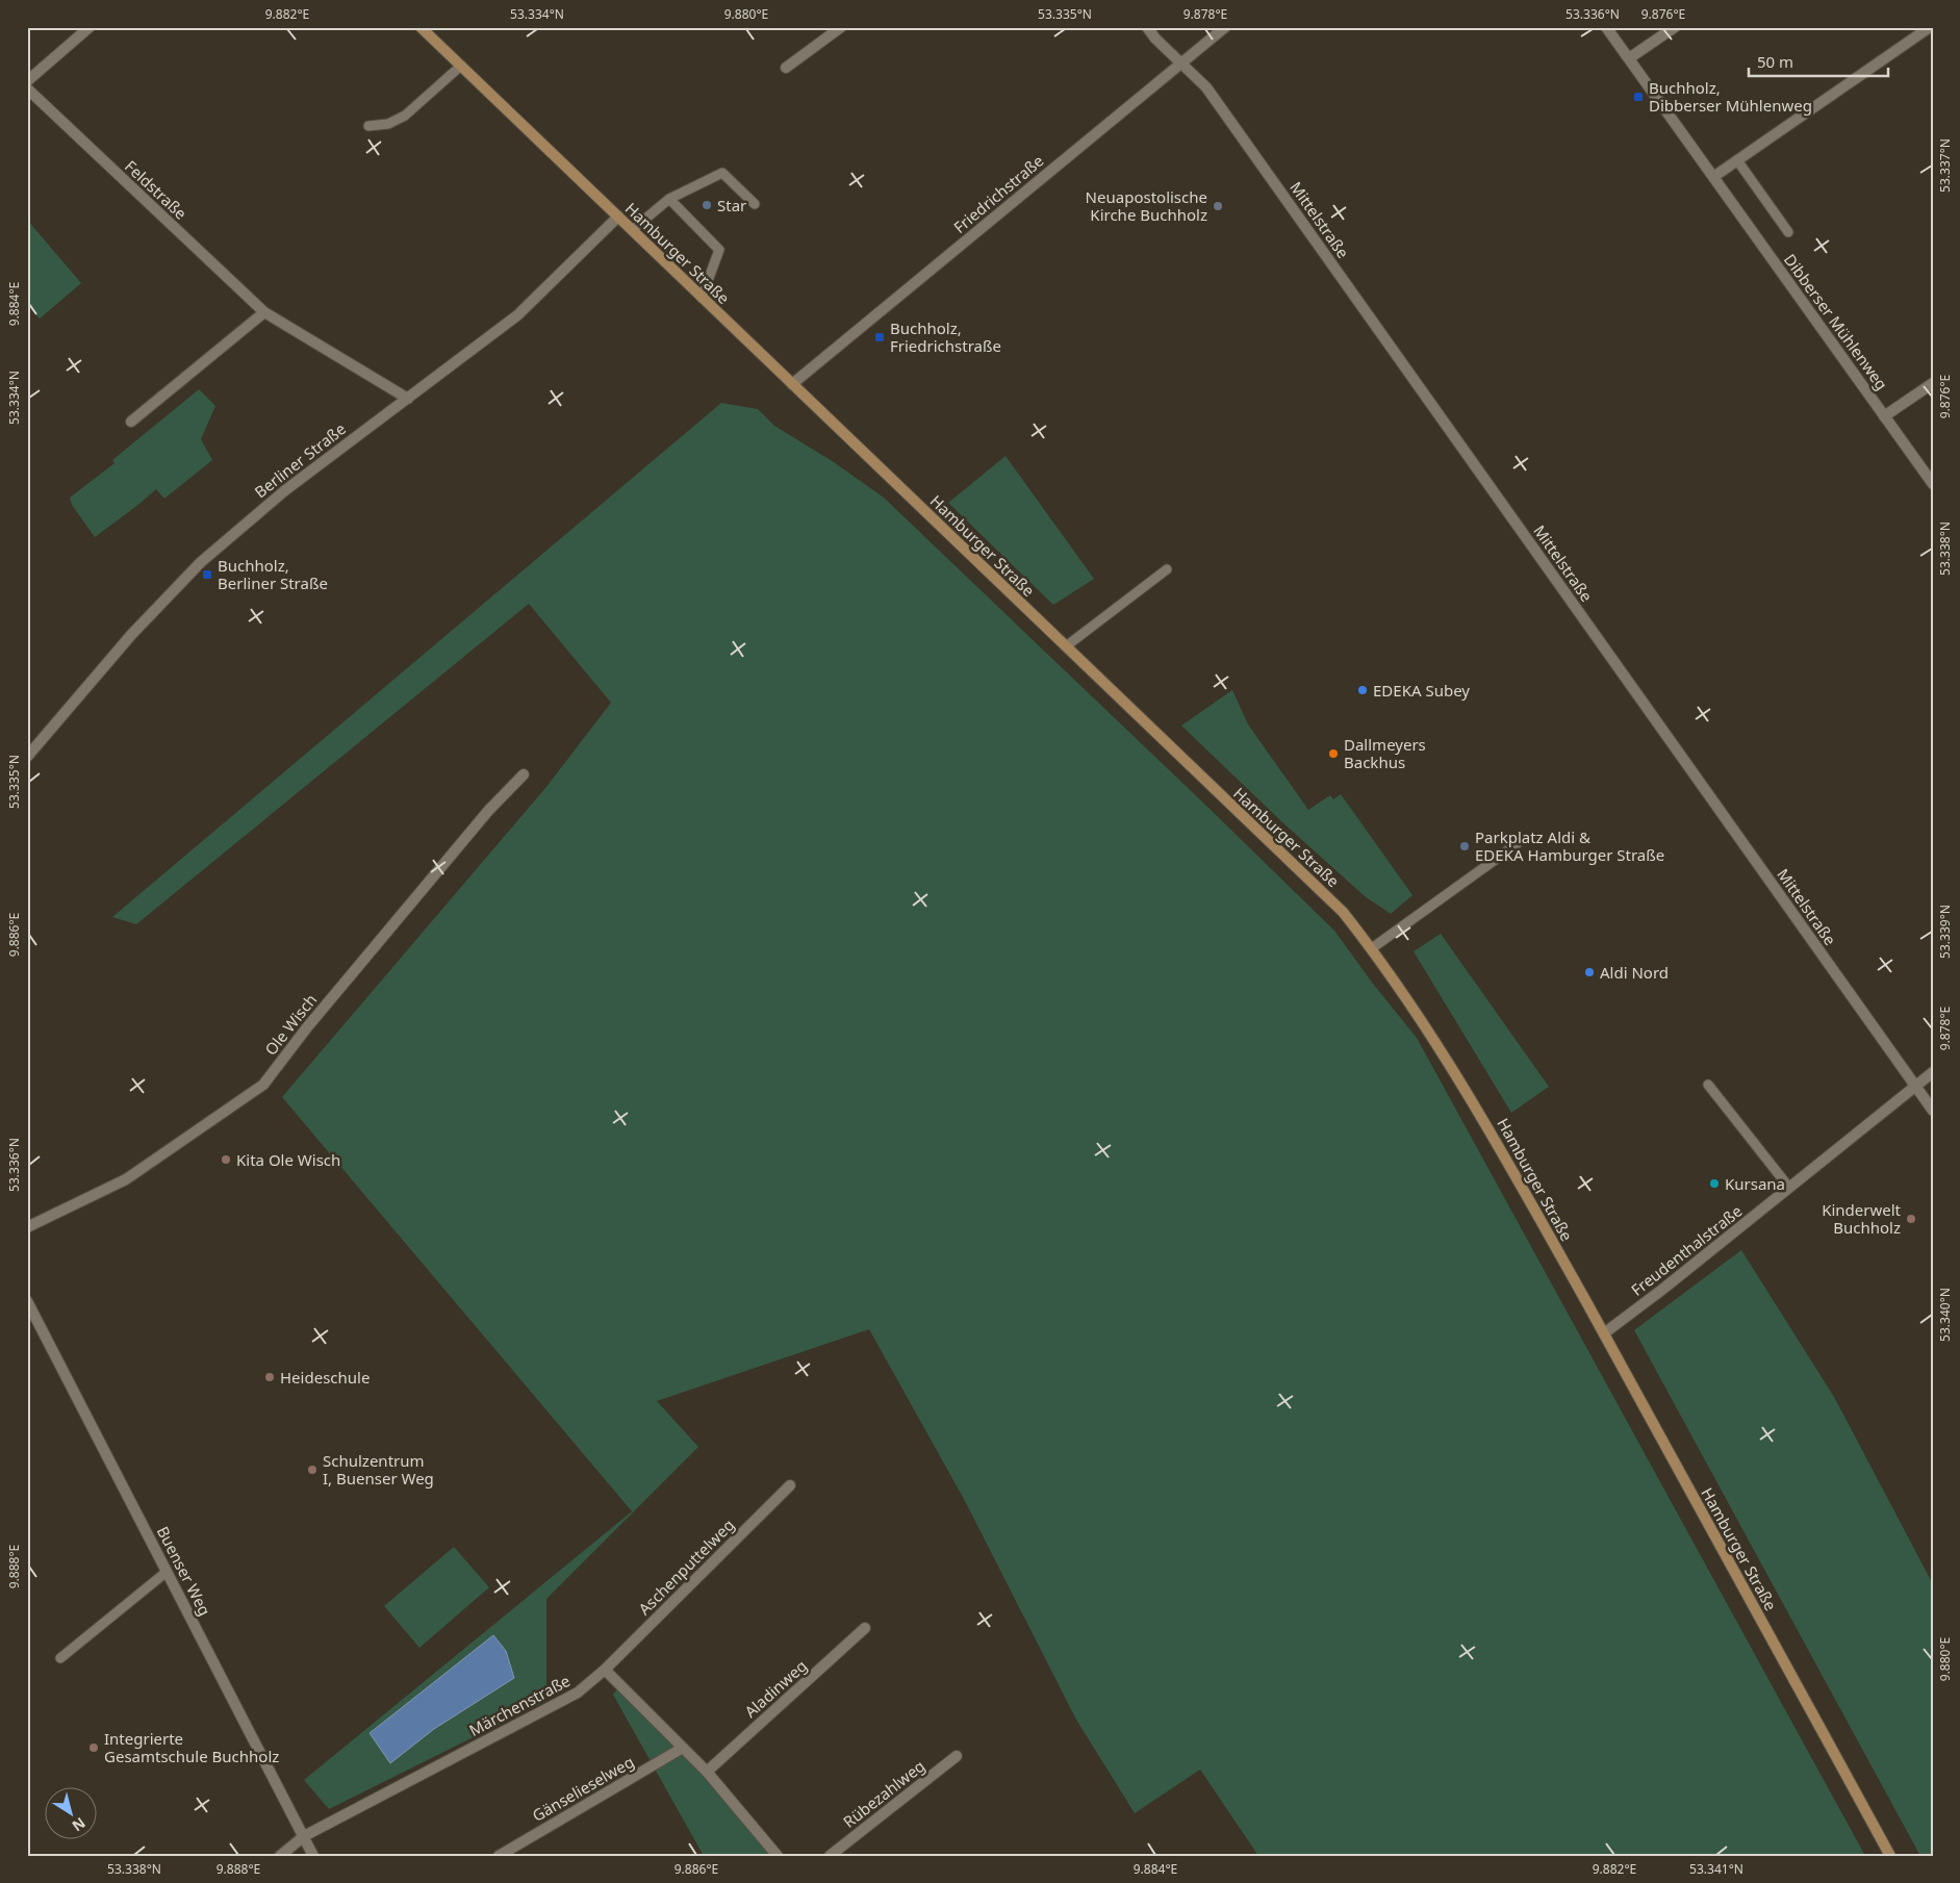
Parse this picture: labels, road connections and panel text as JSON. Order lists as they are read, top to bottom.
{
  "streets": {
    "main road": ["Hamburger Straße"],
    "street": [
      "Feldstraße",
      "Friedrichstraße",
      "Mittelstraße",
      "Dibberser Mühlenweg",
      "Berliner Straße",
      "Ole Wisch",
      "Freudenthalstraße",
      "Aschenputtelweg",
      "Buenser Weg",
      "Aladinweg",
      "Märchenstraße",
      "Gänselieselweg",
      "Rübezahlweg"
    ]
  },
  "crossings": [
    ["Feldstraße", "Berliner Straße"],
    ["Friedrichstraße", "Mittelstraße"],
    ["Friedrichstraße", "Hamburger Straße"],
    ["Mittelstraße", "Freudenthalstraße"],
    ["Hamburger Straße", "Berliner Straße"],
    ["Hamburger Straße", "Freudenthalstraße"],
    ["Aschenputtelweg", "Märchenstraße"],
    ["Buenser Weg", "Märchenstraße"]
  ],
  "places": {
    "transit": ["Buchholz, Dibberser Mühlenweg", "Buchholz, Friedrichstraße", "Buchholz, Berliner Straße"],
    "other": [
      "Star",
      "Neuapostolische Kirche Buchholz",
      "EDEKA Subey",
      "Dallmeyers Backhus",
      "Parkplatz Aldi & EDEKA Hamburger Straße",
      "Aldi Nord",
      "Kita Ole Wisch",
      "Kursana",
      "Kinderwelt Buchholz",
      "Heideschule",
      "Schulzentrum I, Buenser Weg",
      "Integrierte Gesamtschule Buchholz"
    ]
  },
  "scale_bar": "50 m",
  "north": "bottom right",
  "coordinates": [
    "9.882°E",
    "53.334°N",
    "9.880°E",
    "53.335°N",
    "9.878°E",
    "53.336°N",
    "9.876°E",
    "53.337°N",
    "9.884°E",
    "53.338°N",
    "53.339°N",
    "9.886°E",
    "53.340°N",
    "9.888°E",
    "53.341°N"
  ]
}
